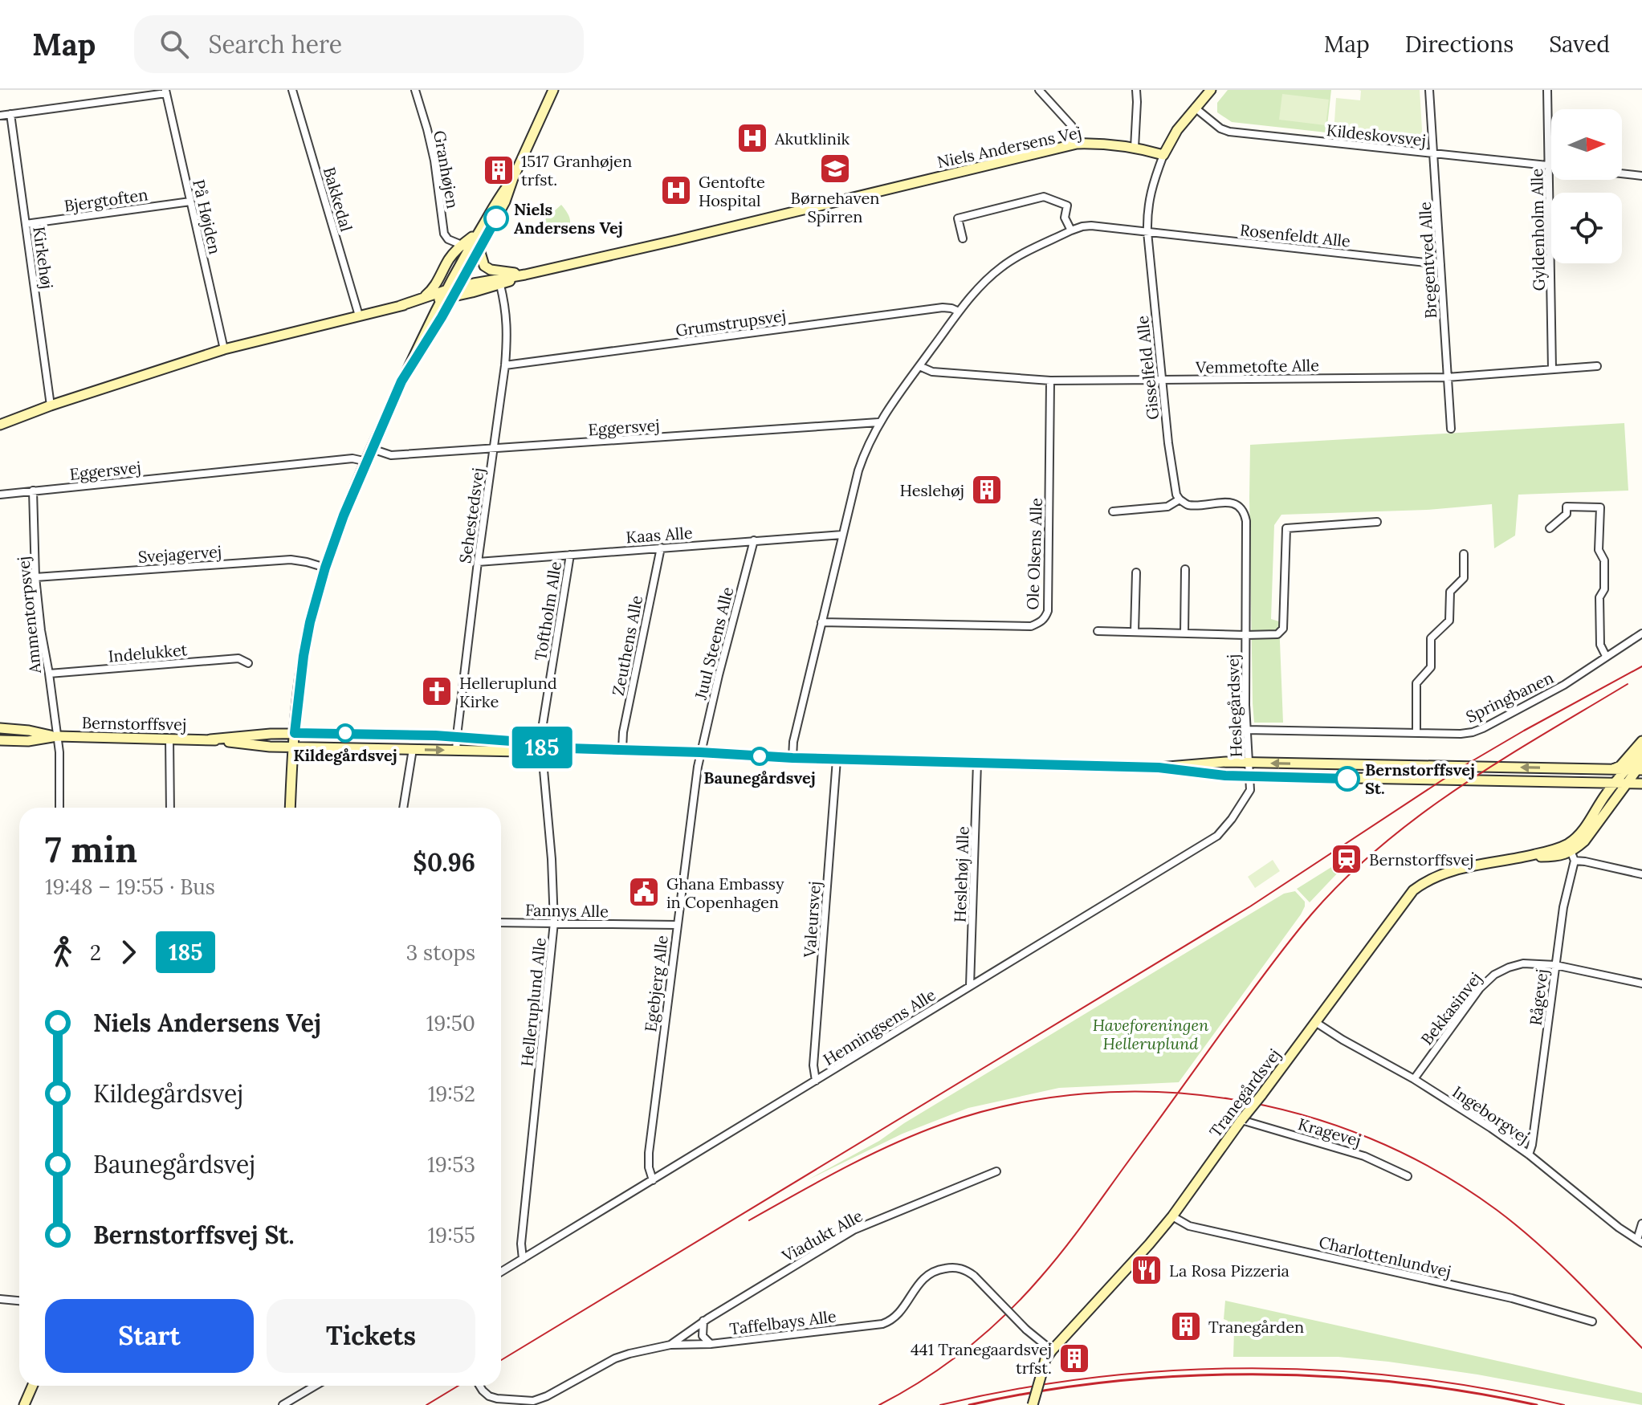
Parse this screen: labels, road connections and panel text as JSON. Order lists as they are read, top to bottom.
{
  "streets": {
    "street": [
      "Kildeskovsvej",
      "Niels Andersens Vej",
      "Granhøjen",
      "Bakkedal",
      "Bjergtoften",
      "På Højden",
      "Gyldenholm Alle",
      "Rosenfeldt Alle",
      "Kirkehøj",
      "Bregentved Alle",
      "Grumstrupsvej",
      "Vemmetofte Alle",
      "Gisselfeld Alle",
      "Eggersvej",
      "Sehestedsvej",
      "Kaas Alle",
      "Svejagervej",
      "Ole Olsens Alle",
      "Toftholm Alle",
      "Ammentorpsvej",
      "Juul Steens Alle",
      "Zeuthens Alle",
      "Indelukket",
      "Springbanen",
      "Heslegårdsvej",
      "Bernstorffsvej",
      "Heslehøj Alle",
      "Fannys Alle",
      "Valeursvej",
      "Egebjerg Alle",
      "Rågevej",
      "Helleruplund Alle",
      "Bekkasinvej",
      "Henningsens Alle",
      "Tranegårdsvej",
      "Ingeborgvej",
      "Kragevej",
      "Viadukt Alle",
      "Charlottenlundvej",
      "Taffelbays Alle"
    ]
  },
  "crossings": [
    ["Kildeskovsvej", "Gyldenholm Alle"],
    ["Kildeskovsvej", "Bregentved Alle"],
    ["Niels Andersens Vej", "Bakkedal"],
    ["Niels Andersens Vej", "På Højden"],
    ["Niels Andersens Vej", "Kirkehøj"],
    ["Niels Andersens Vej", "Sehestedsvej"],
    ["Bjergtoften", "På Højden"],
    ["Bjergtoften", "Kirkehøj"],
    ["Gyldenholm Alle", "Vemmetofte Alle"],
    ["Rosenfeldt Alle", "Bregentved Alle"],
    ["Rosenfeldt Alle", "Gisselfeld Alle"],
    ["Bregentved Alle", "Vemmetofte Alle"],
    ["Grumstrupsvej", "Sehestedsvej"],
    ["Vemmetofte Alle", "Gisselfeld Alle"],
    ["Vemmetofte Alle", "Ole Olsens Alle"],
    ["Gisselfeld Alle", "Heslegårdsvej"],
    ["Eggersvej", "Sehestedsvej"],
    ["Eggersvej", "Ammentorpsvej"],
    ["Sehestedsvej", "Kaas Alle"],
    ["Sehestedsvej", "Bernstorffsvej"],
    ["Kaas Alle", "Toftholm Alle"],
    ["Kaas Alle", "Juul Steens Alle"],
    ["Kaas Alle", "Zeuthens Alle"],
    ["Svejagervej", "Ammentorpsvej"],
    ["Toftholm Alle", "Bernstorffsvej"],
    ["Toftholm Alle", "Helleruplund Alle"],
    ["Ammentorpsvej", "Indelukket"],
    ["Ammentorpsvej", "Bernstorffsvej"],
    ["Juul Steens Alle", "Bernstorffsvej"],
    ["Juul Steens Alle", "Egebjerg Alle"],
    ["Zeuthens Alle", "Bernstorffsvej"],
    ["Springbanen", "Heslegårdsvej"],
    ["Heslegårdsvej", "Bernstorffsvej"],
    ["Heslegårdsvej", "Henningsens Alle"],
    ["Bernstorffsvej", "Heslehøj Alle"],
    ["Bernstorffsvej", "Valeursvej"],
    ["Bernstorffsvej", "Egebjerg Alle"],
    ["Bernstorffsvej", "Helleruplund Alle"],
    ["Bernstorffsvej", "Henningsens Alle"],
    ["Bernstorffsvej", "Tranegårdsvej"],
    ["Heslehøj Alle", "Henningsens Alle"],
    ["Fannys Alle", "Egebjerg Alle"],
    ["Fannys Alle", "Helleruplund Alle"],
    ["Valeursvej", "Henningsens Alle"],
    ["Egebjerg Alle", "Henningsens Alle"],
    ["Rågevej", "Bekkasinvej"],
    ["Rågevej", "Tranegårdsvej"],
    ["Rågevej", "Ingeborgvej"],
    ["Helleruplund Alle", "Henningsens Alle"],
    ["Bekkasinvej", "Ingeborgvej"],
    ["Tranegårdsvej", "Ingeborgvej"],
    ["Tranegårdsvej", "Kragevej"],
    ["Tranegårdsvej", "Charlottenlundvej"],
    ["Tranegårdsvej", "Taffelbays Alle"],
    ["Viadukt Alle", "Taffelbays Alle"]
  ],
  "parks": ["Haveforeningen Helleruplund"],
  "places": {
    "hospital": ["Akutklinik", "Gentofte Hospital"],
    "school or university": ["Børnehaven Spirren"],
    "building": [
      "1517 Granhøjen trfst.",
      "Heslehøj",
      "Tranegården",
      "441 Tranegaardsvej trfst."
    ],
    "other": [
      "Niels Andersens Vej",
      "Kildegårdsvej",
      "Baunegårdsvej",
      "Bernstorffsvej St."
    ],
    "church": ["Helleruplund Kirke"],
    "station": ["Bernstorffsvej"],
    "public building": ["Ghana Embassy in Copenhagen"],
    "restaurant": ["La Rosa Pizzeria"]
  },
  "lines": ["bus line 185"],
  "north": "right",
  "page": {
    "header": "Map",
    "search": "Search here",
    "nav": ["Map", "Directions", "Saved"],
    "on_map": "185",
    "heading": ["7 min", "19:48 – 19:55 · Bus", "$0.96"],
    "legs": ["2", "185", "3 stops"],
    "list": [
      {
        "name": "Niels Andersens Vej",
        "value": "19:50"
      },
      {
        "name": "Kildegårdsvej",
        "value": "19:52"
      },
      {
        "name": "Baunegårdsvej",
        "value": "19:53"
      },
      {
        "name": "Bernstorffsvej St.",
        "value": "19:55"
      }
    ],
    "buttons": ["Start", "Tickets"]
  }
}
